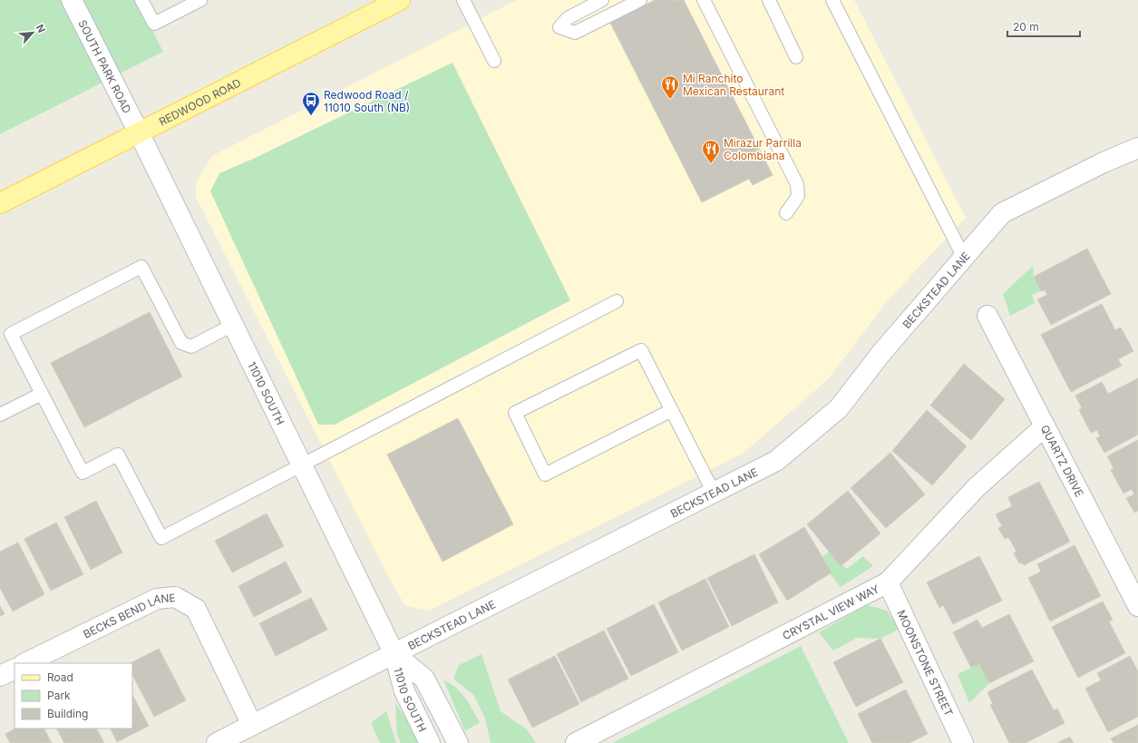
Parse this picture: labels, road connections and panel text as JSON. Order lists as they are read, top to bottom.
{
  "streets": {
    "main road": ["REDWOOD ROAD"],
    "street": [
      "SOUTH PARK ROAD",
      "BECKSTEAD LANE",
      "11010 SOUTH",
      "QUARTZ DRIVE",
      "CRYSTAL VIEW WAY",
      "BECKS BEND LANE",
      "MOONSTONE STREET"
    ]
  },
  "crossings": [
    ["SOUTH PARK ROAD", "REDWOOD ROAD"],
    ["SOUTH PARK ROAD", "11010 SOUTH"],
    ["REDWOOD ROAD", "11010 SOUTH"],
    ["BECKSTEAD LANE", "11010 SOUTH"],
    ["BECKSTEAD LANE", "BECKS BEND LANE"],
    ["QUARTZ DRIVE", "CRYSTAL VIEW WAY"],
    ["CRYSTAL VIEW WAY", "MOONSTONE STREET"]
  ],
  "places": {
    "restaurant": ["Mi Ranchito Mexican Restaurant", "Mirazur Parrilla Colombiana"],
    "bus stop": ["Redwood Road / 11010 South (NB)"]
  },
  "legend": ["Road", "Park", "Building"],
  "scale_bar": "20 m",
  "north": "top right"
}
